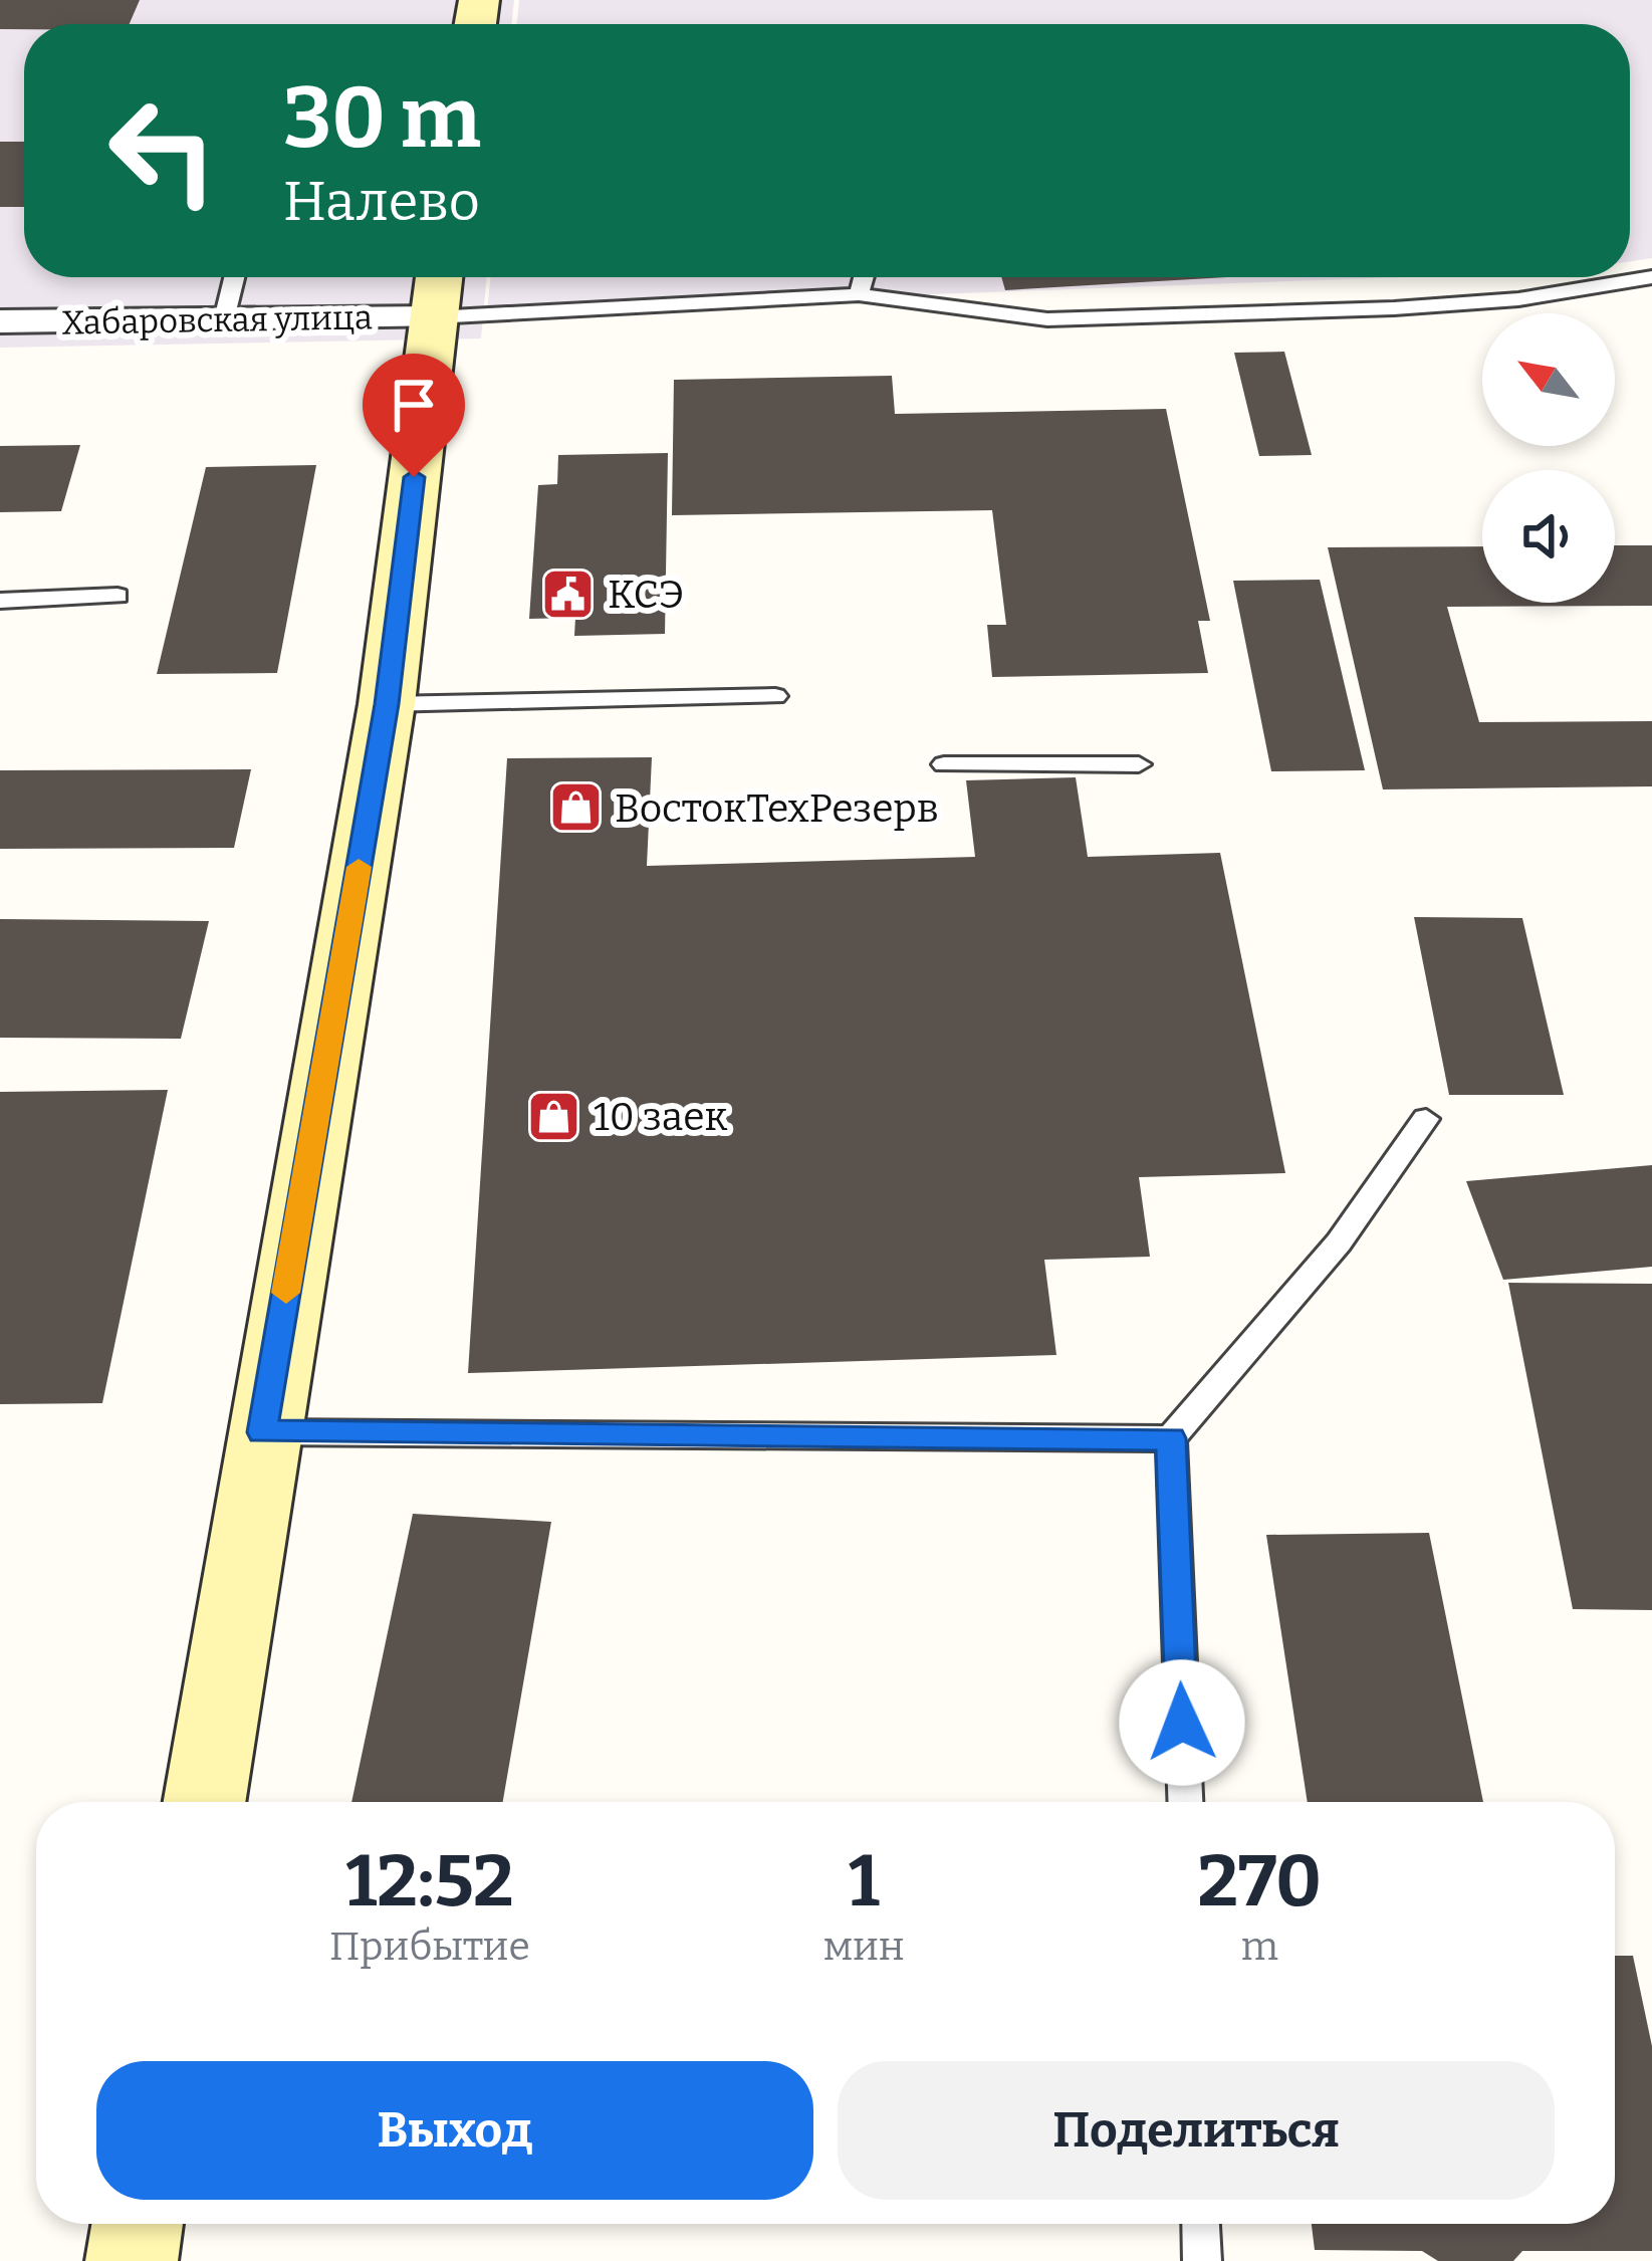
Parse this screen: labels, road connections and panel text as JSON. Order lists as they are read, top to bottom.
{
  "streets": {
    "street": ["Хабаровская улица"]
  },
  "places": {
    "public building": ["КСЭ"],
    "shop": ["ВостокТехРезерв", "10 заек"]
  },
  "north": "top left",
  "page": {
    "turn": ["30 m", "Налево"],
    "eta": [
      "12:52",
      "Прибытие",
      "1",
      "мин",
      "270",
      "m"
    ],
    "buttons": ["Выход", "Поделиться"]
  }
}
